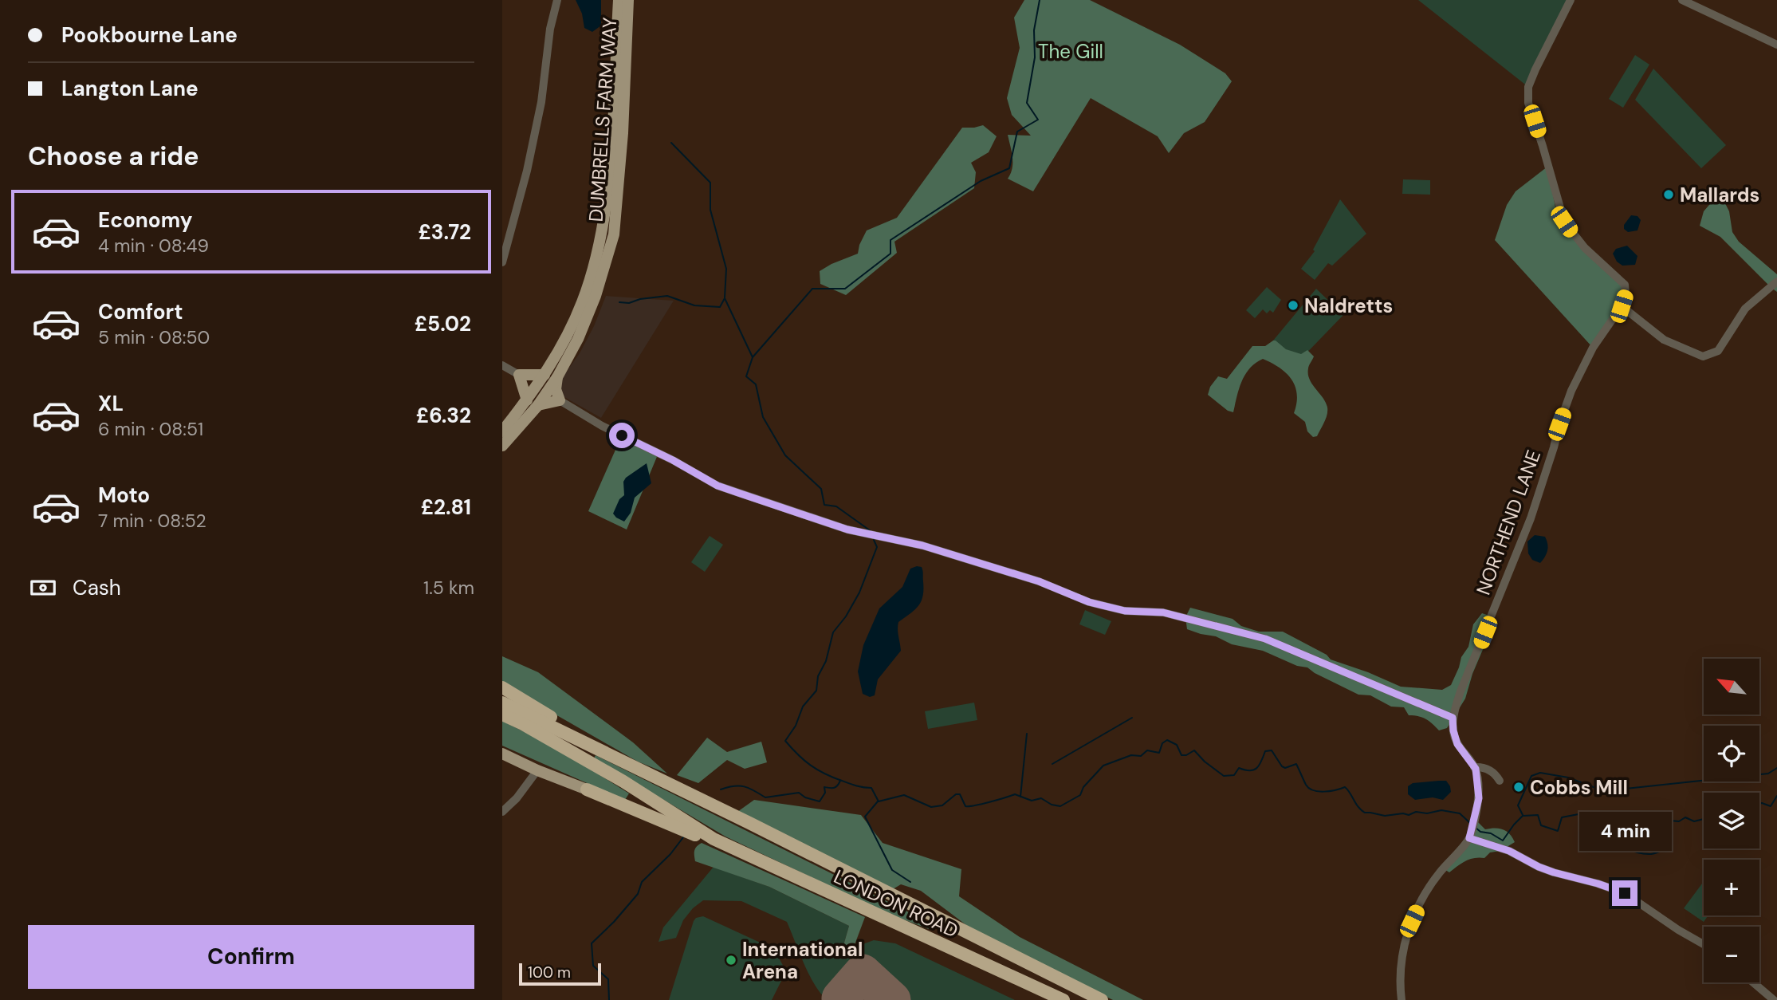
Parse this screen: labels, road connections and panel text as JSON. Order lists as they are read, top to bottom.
{
  "streets": {
    "highway": ["LONDON ROAD"],
    "main road": ["DUMBRELLS FARM WAY"],
    "street": ["NORTHEND LANE"]
  },
  "parks": ["The Gill"],
  "places": [
    "Mallards",
    "Naldretts",
    "Cobbs Mill",
    "International Arena"
  ],
  "scale_bar": "100 m",
  "north": "top left",
  "page": {
    "banner": ["Pookbourne Lane", "Langton Lane"],
    "heading": "Choose a ride",
    "list": [
      {
        "name": "Economy",
        "note": "4 min · 08:49",
        "value": "£3.72"
      },
      {
        "name": "Comfort",
        "note": "5 min · 08:50",
        "value": "£5.02"
      },
      {
        "name": "XL",
        "note": "6 min · 08:51",
        "value": "£6.32"
      },
      {
        "name": "Moto",
        "note": "7 min · 08:52",
        "value": "£2.81"
      }
    ],
    "pay": ["Cash", "1.5 km"],
    "map_buttons": ["+", "−"],
    "bubble": "4 min",
    "buttons": "Confirm",
    "scale": "100 m"
  }
}
